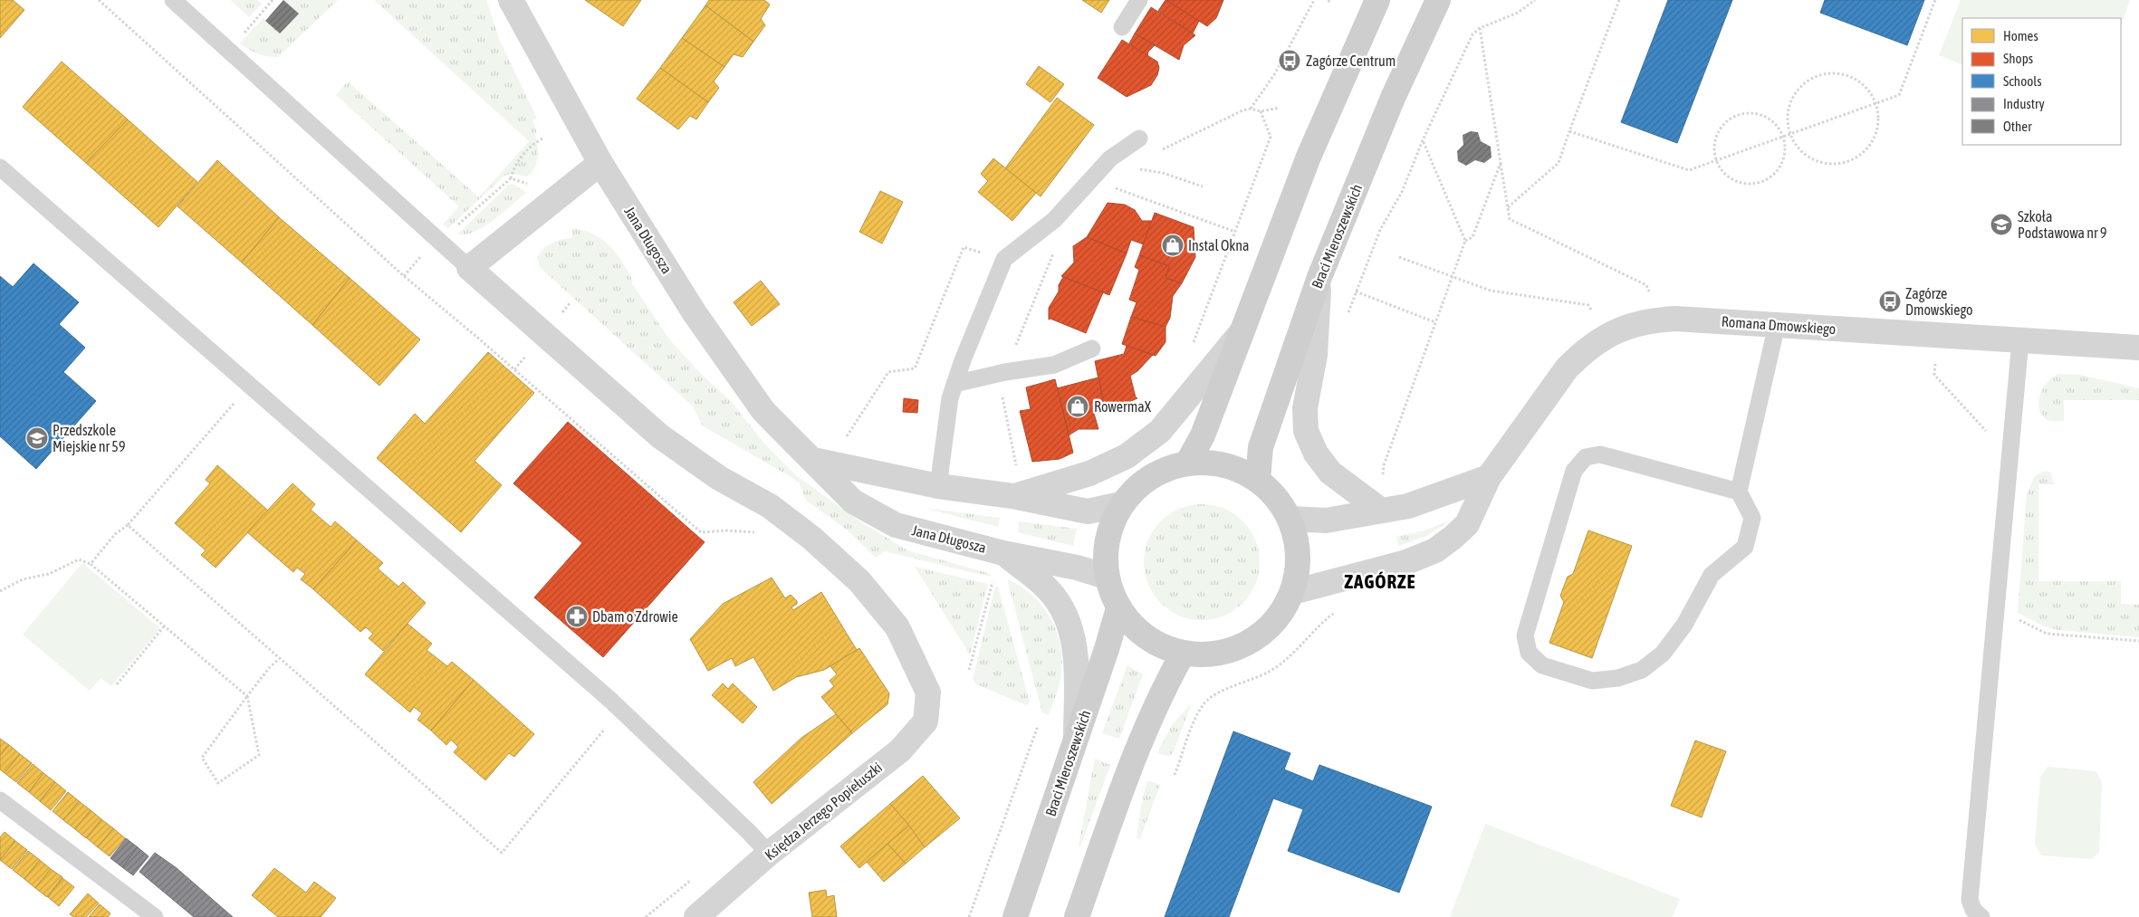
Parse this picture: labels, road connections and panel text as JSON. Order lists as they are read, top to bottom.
{
  "streets": {
    "main road": ["Braci Mieroszewskich"],
    "street": ["Jana Długosza", "Romana Dmowskiego", "Księdza Jerzego Popiełuszki"]
  },
  "districts": ["ZAGÓRZE"],
  "places": {
    "bus stop": ["Zagórze Centrum", "Zagórze Dmowskiego"],
    "school or university": ["Szkoła Podstawowa nr 9", "Przedszkole Miejskie nr 59"],
    "shop": ["Instal Okna", "RowermaX"],
    "pharmacy": ["Dbam o Zdrowie"]
  },
  "legend": [
    "Homes",
    "Shops",
    "Schools",
    "Industry",
    "Other"
  ]
}
